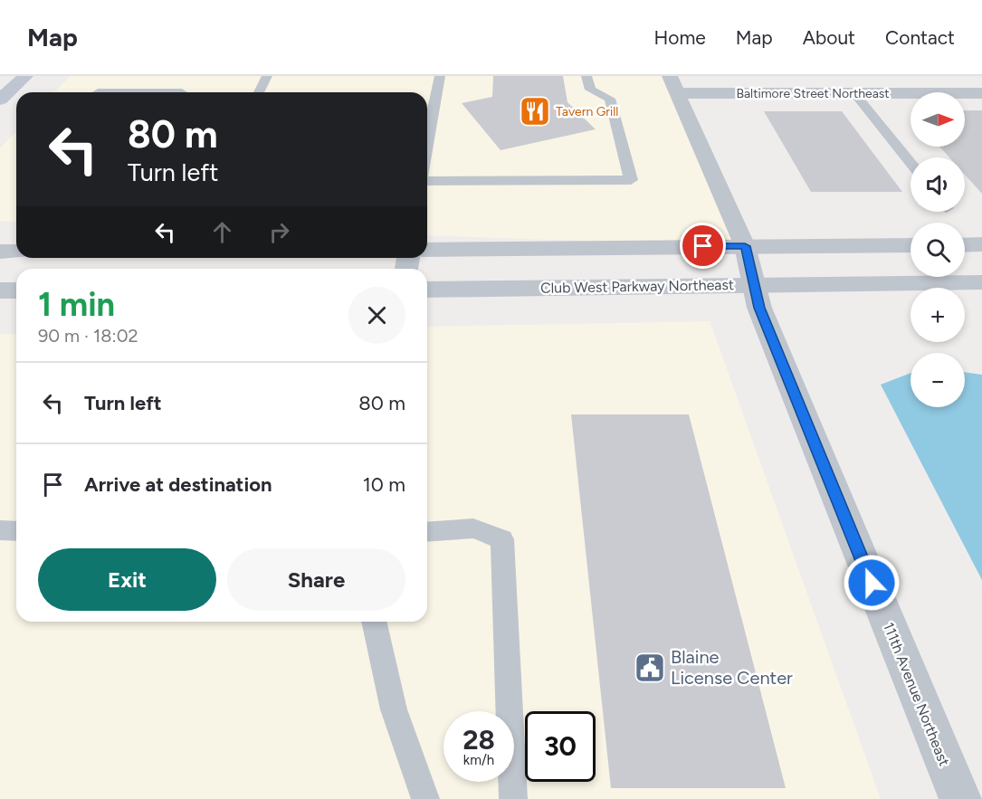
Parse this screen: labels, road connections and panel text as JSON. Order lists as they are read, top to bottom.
{
  "streets": {
    "street": ["Baltimore Street Northeast", "Club West Parkway Northeast", "111th Avenue Northeast"]
  },
  "crossings": [
    ["Baltimore Street Northeast", "111th Avenue Northeast"],
    ["Club West Parkway Northeast", "111th Avenue Northeast"]
  ],
  "places": {
    "restaurant": ["Tavern Grill"],
    "public building": ["Blaine License Center"]
  },
  "north": "right",
  "page": {
    "header": "Map",
    "nav": [
      "Home",
      "Map",
      "About",
      "Contact"
    ],
    "map_buttons": ["+", "−"],
    "turn": ["80 m", "Turn left"],
    "heading": ["1 min", "90 m · 18:02"],
    "list": [
      {
        "name": "Turn left",
        "value": "80 m"
      },
      {
        "name": "Arrive at destination",
        "value": "10 m"
      }
    ],
    "buttons": ["Exit", "Share"],
    "speed": "28 km/h",
    "limit": "30"
  }
}
